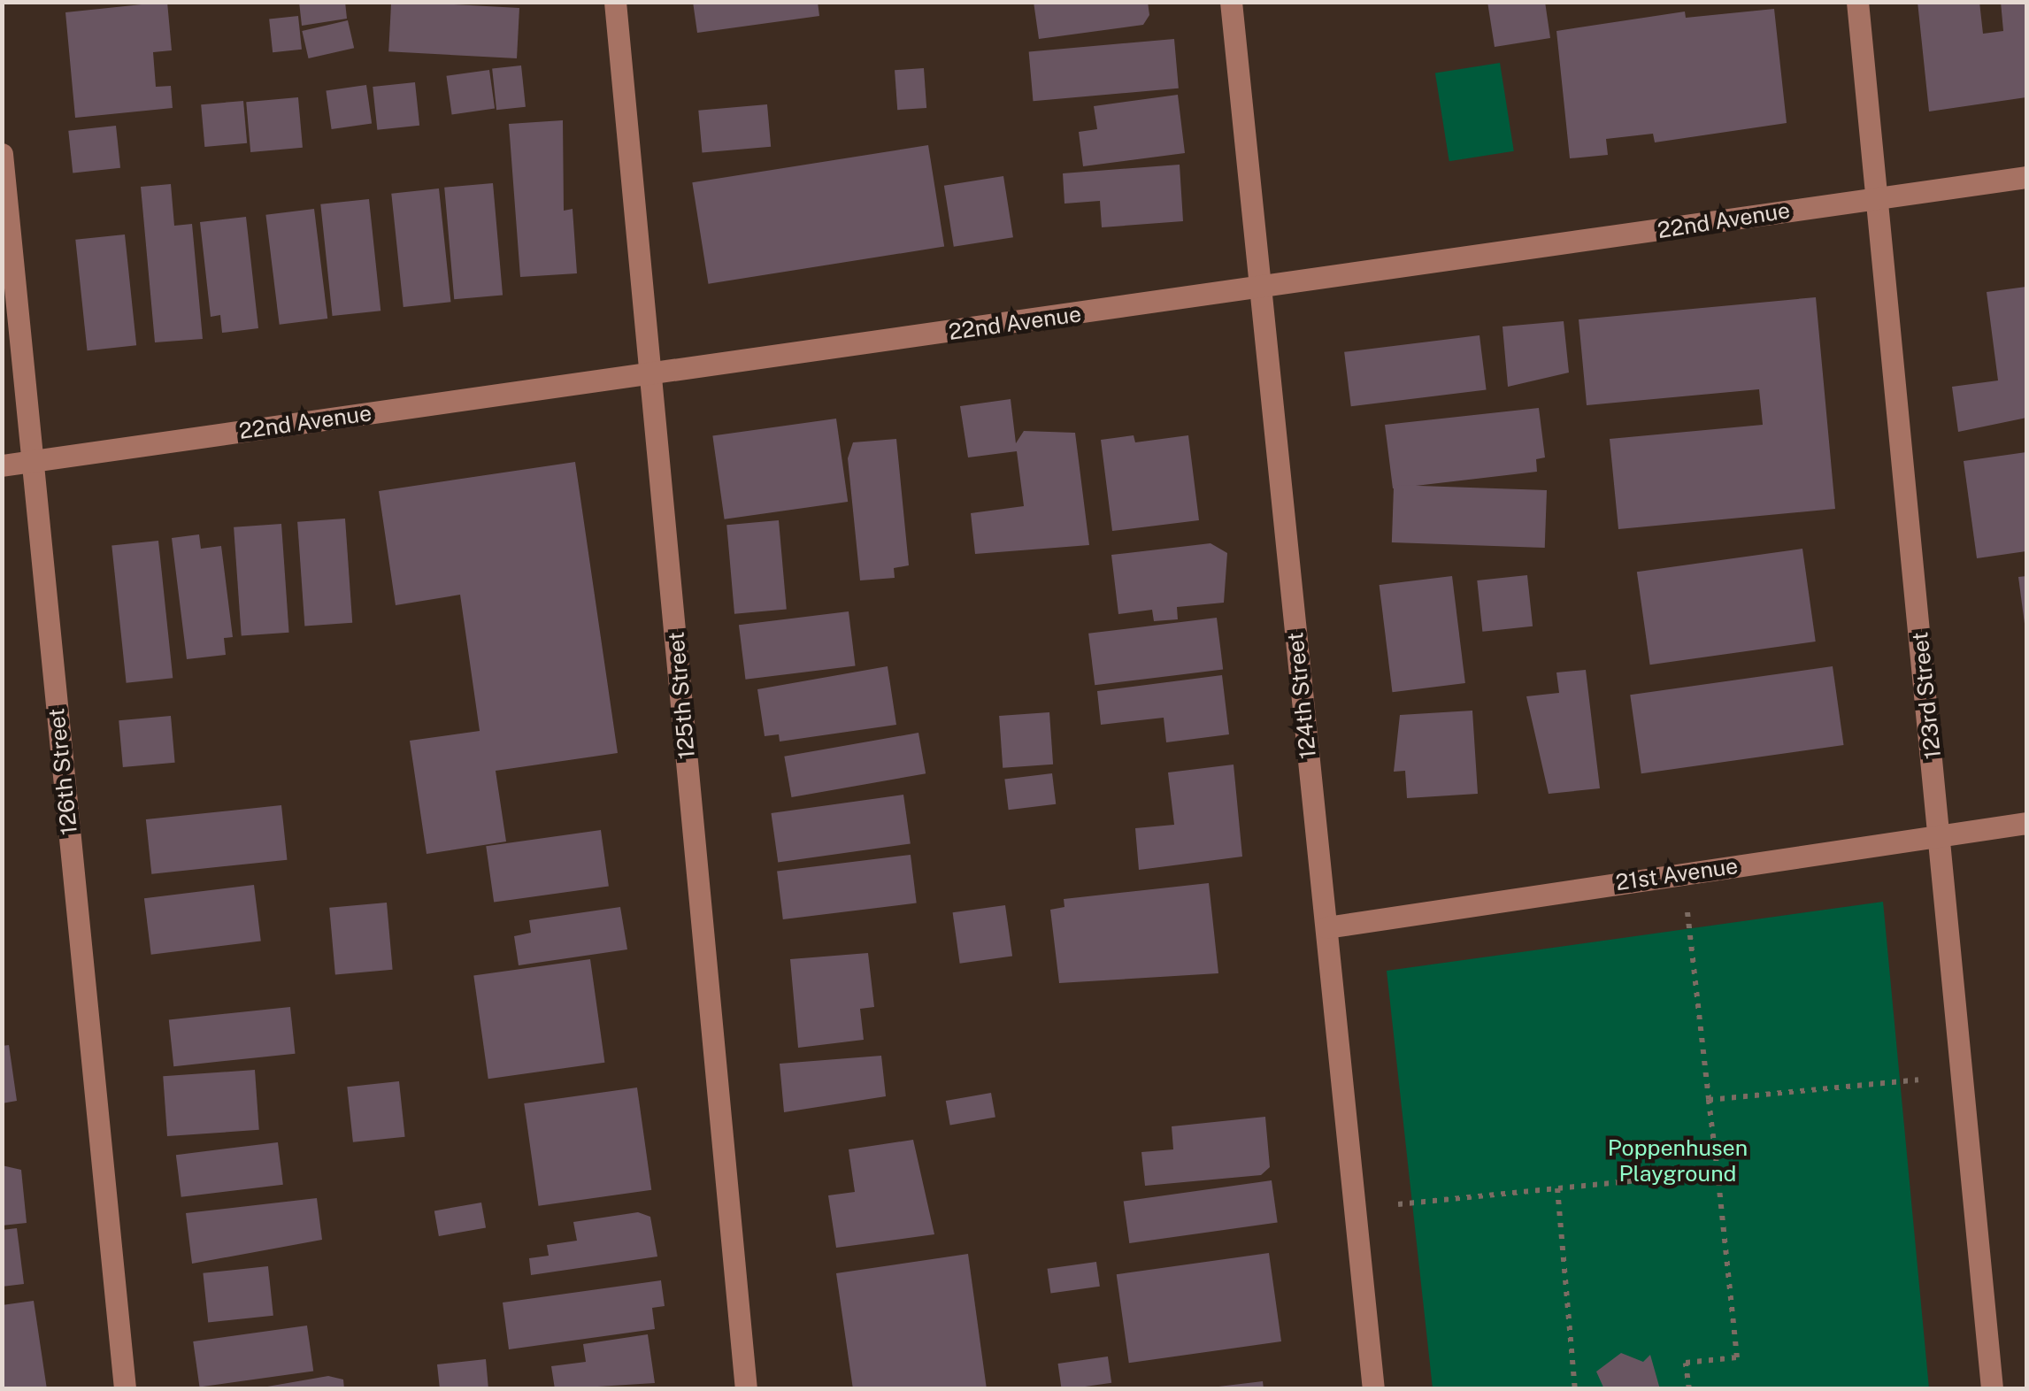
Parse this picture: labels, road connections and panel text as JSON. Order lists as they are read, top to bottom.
{
  "streets": {
    "street": [
      "22nd Avenue",
      "125th Street",
      "124th Street",
      "123rd Street",
      "126th Street",
      "21st Avenue"
    ]
  },
  "crossings": [
    ["22nd Avenue", "125th Street"],
    ["22nd Avenue", "124th Street"],
    ["22nd Avenue", "123rd Street"],
    ["22nd Avenue", "126th Street"],
    ["124th Street", "21st Avenue"],
    ["123rd Street", "21st Avenue"]
  ],
  "parks": ["Poppenhusen Playground"]
}
